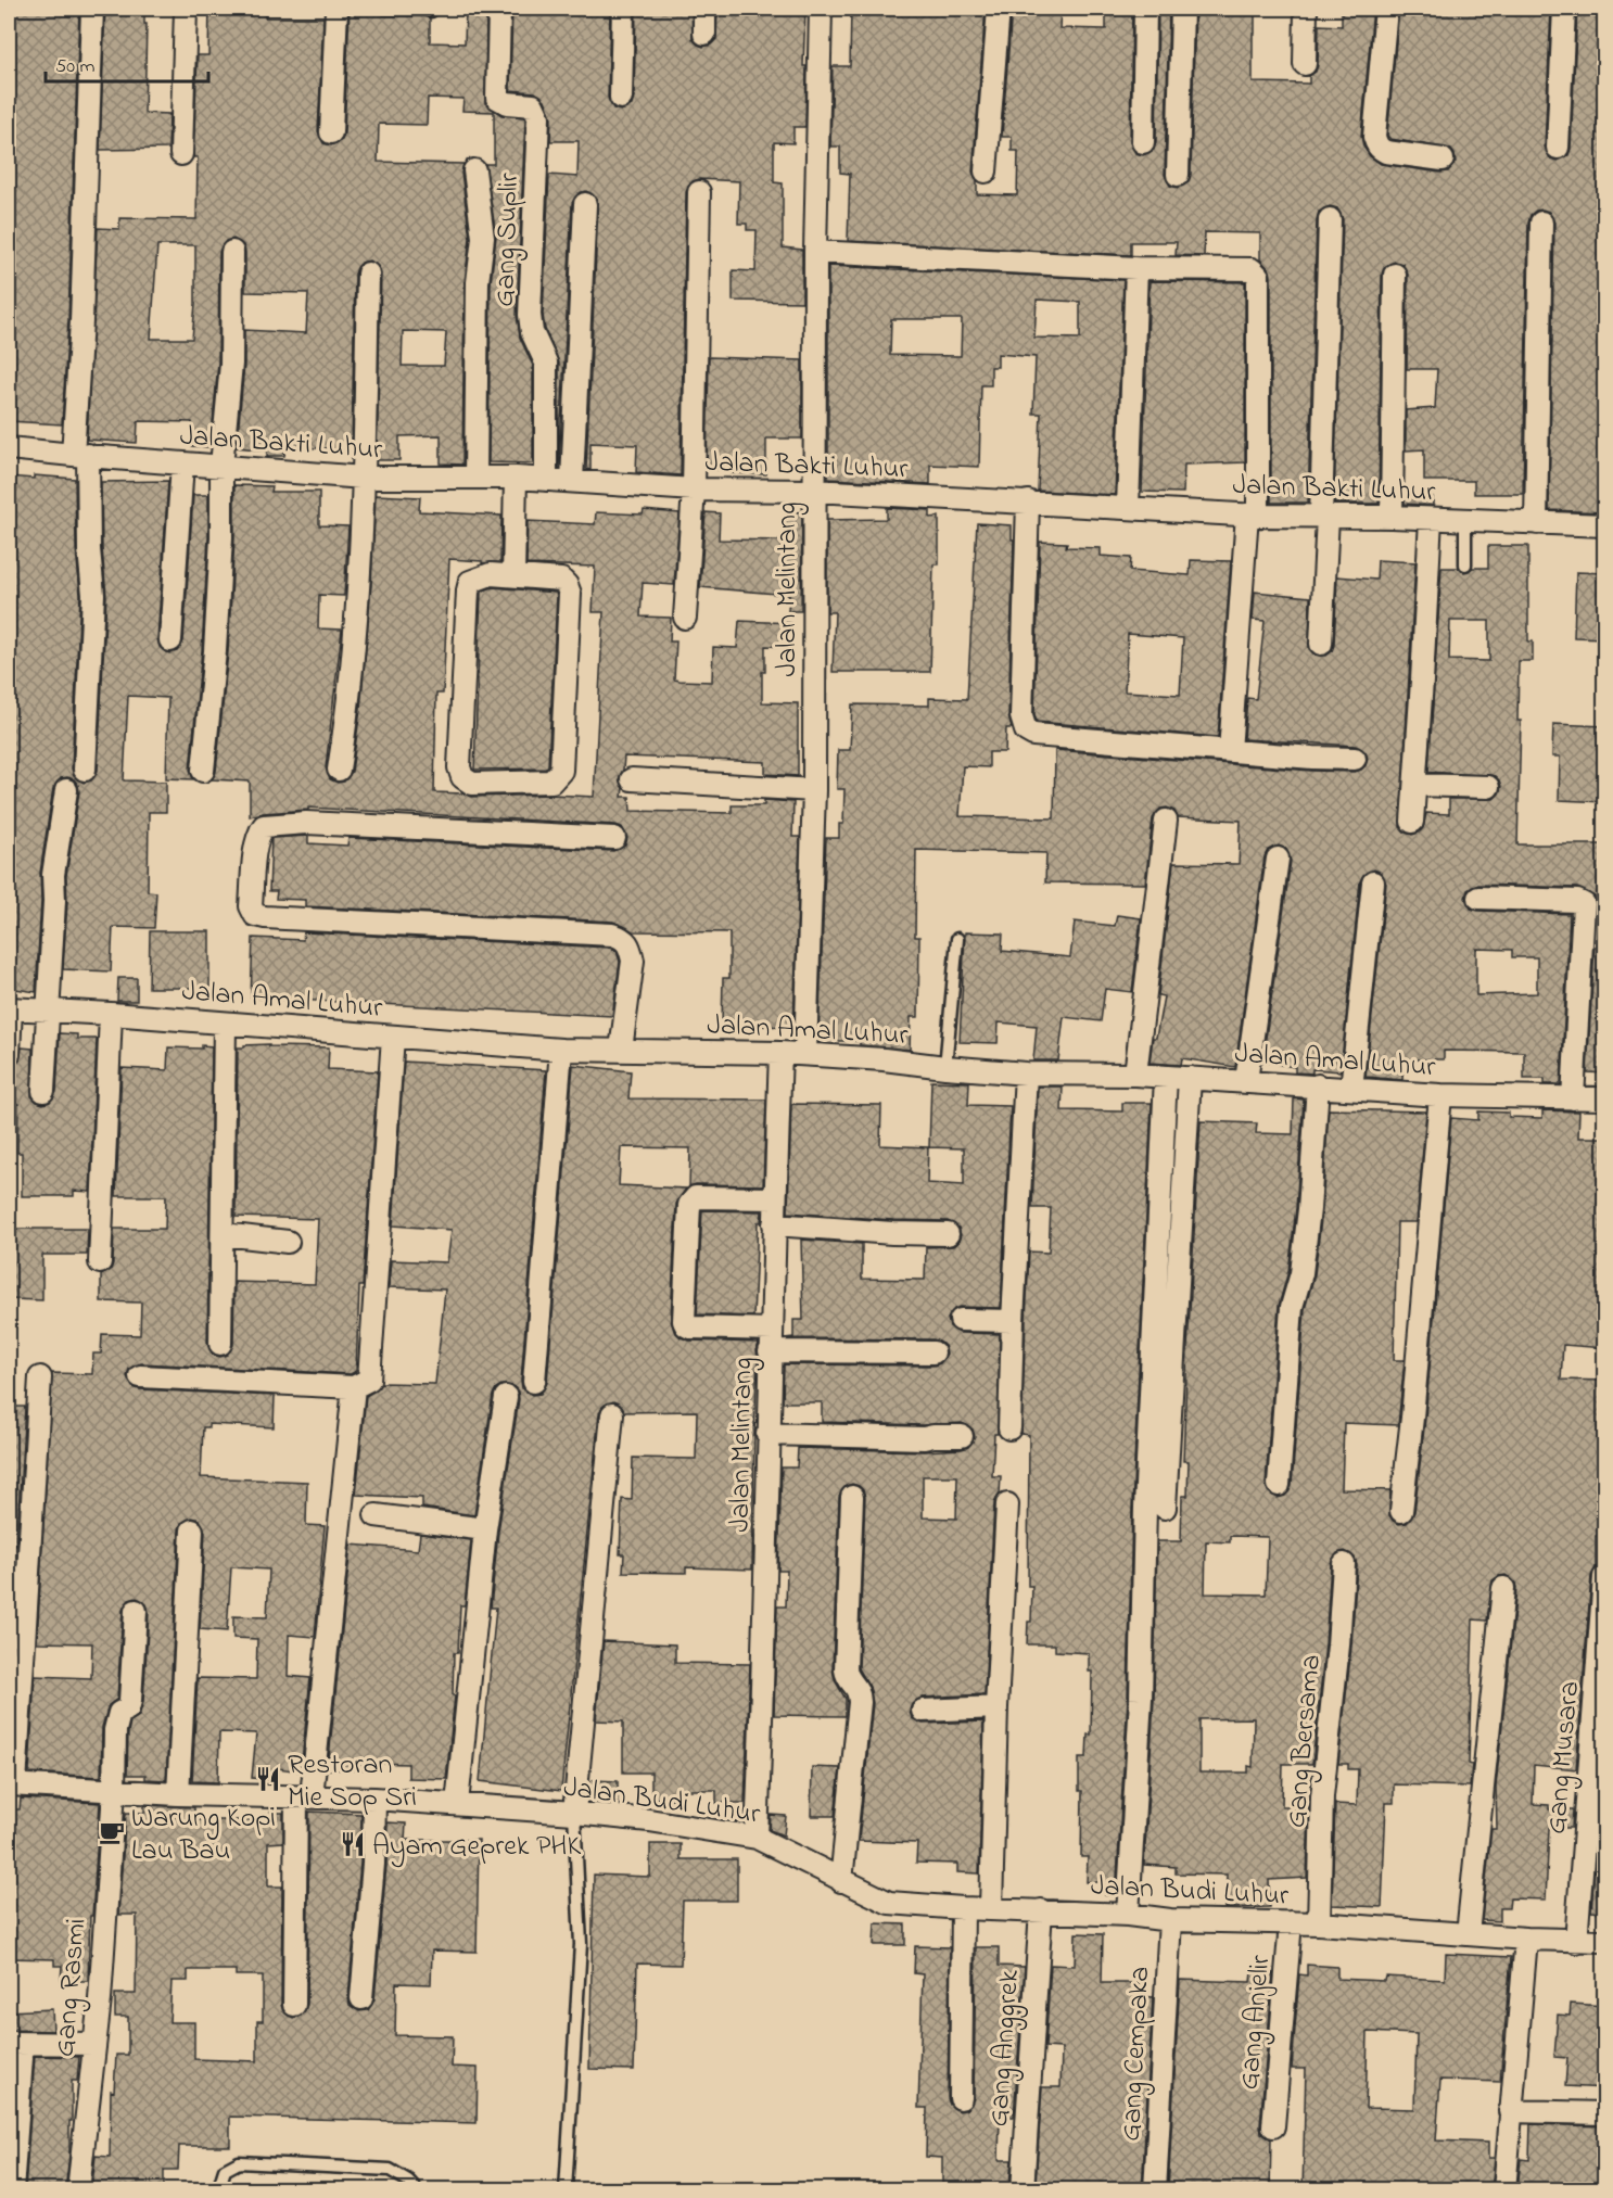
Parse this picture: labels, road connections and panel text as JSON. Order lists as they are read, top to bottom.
{
  "streets": {
    "street": [
      "Gang Suplir",
      "Jalan Bakti Luhur",
      "Jalan Melintang",
      "Jalan Amal Luhur",
      "Gang Bersama",
      "Gang Musara",
      "Jalan Budi Luhur",
      "Gang Rasmi",
      "Gang Anjelir",
      "Gang Anggrek",
      "Gang Cempaka"
    ]
  },
  "crossings": [
    ["Gang Suplir", "Jalan Bakti Luhur"],
    ["Jalan Bakti Luhur", "Jalan Melintang"],
    ["Jalan Melintang", "Jalan Amal Luhur"],
    ["Jalan Melintang", "Jalan Budi Luhur"],
    ["Gang Bersama", "Jalan Budi Luhur"],
    ["Gang Musara", "Jalan Budi Luhur"],
    ["Jalan Budi Luhur", "Gang Rasmi"],
    ["Jalan Budi Luhur", "Gang Anjelir"],
    ["Jalan Budi Luhur", "Gang Anggrek"],
    ["Jalan Budi Luhur", "Gang Cempaka"]
  ],
  "places": {
    "restaurant": ["Restoran Mie Sop Sri", "Ayam Geprek PHK"],
    "cafe": ["Warung Kopi Lau Bau"]
  },
  "scale_bar": "50 m"
}
